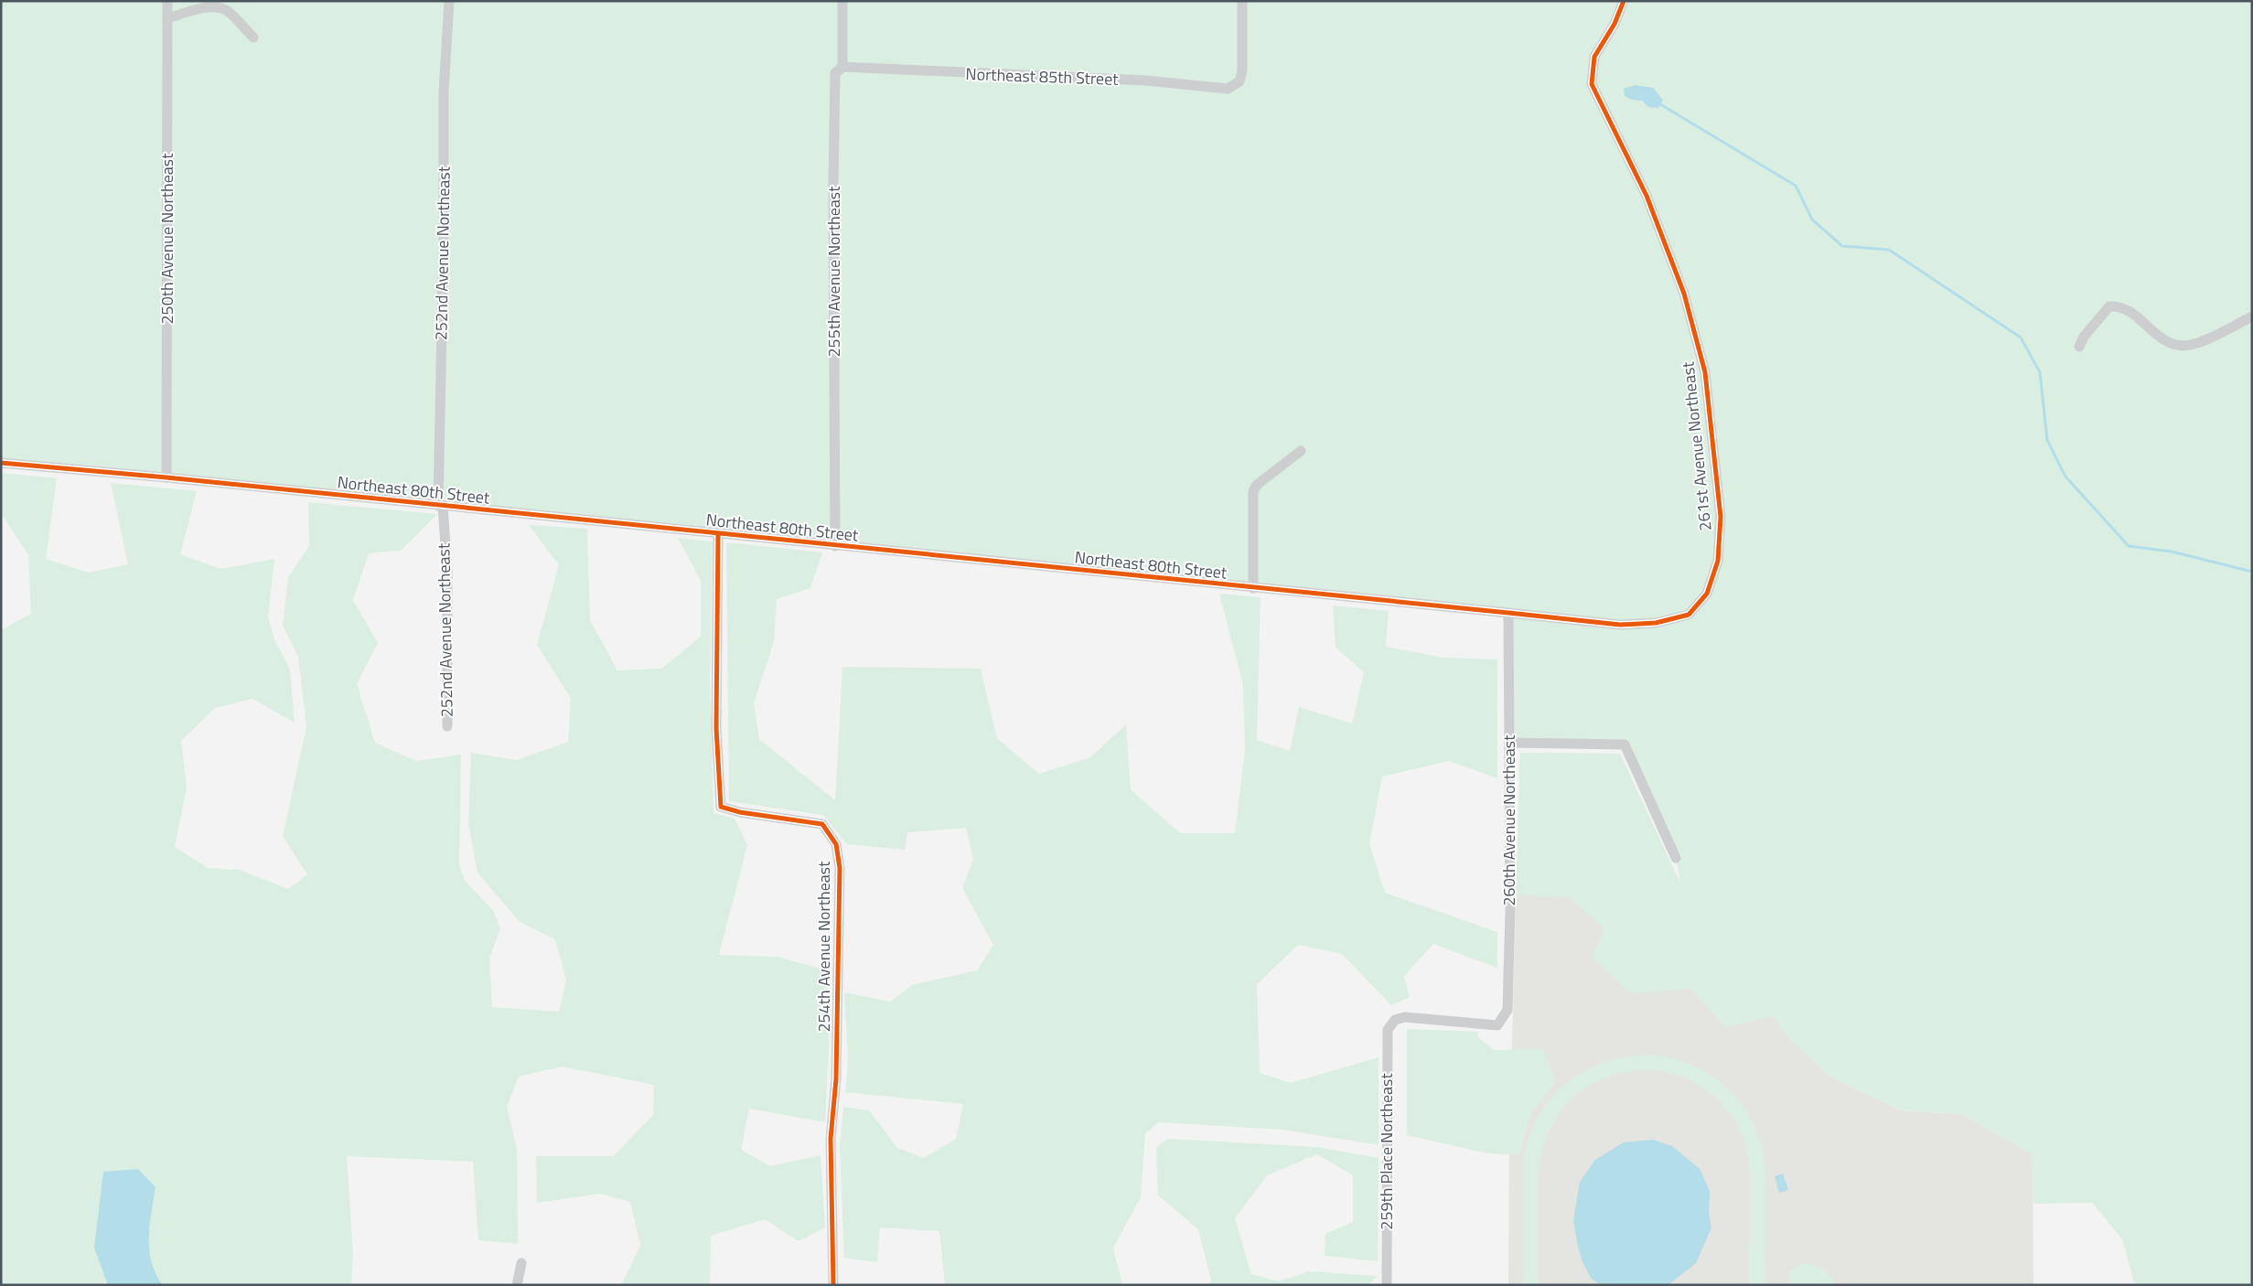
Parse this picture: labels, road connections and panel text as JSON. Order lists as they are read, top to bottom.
{
  "streets": {
    "street": [
      "Northeast 85th Street",
      "250th Avenue Northeast",
      "252nd Avenue Northeast",
      "255th Avenue Northeast",
      "261st Avenue Northeast",
      "Northeast 80th Street",
      "260th Avenue Northeast",
      "254th Avenue Northeast",
      "259th Place Northeast"
    ]
  },
  "crossings": [
    ["Northeast 85th Street", "255th Avenue Northeast"],
    ["250th Avenue Northeast", "Northeast 80th Street"],
    ["252nd Avenue Northeast", "Northeast 80th Street"],
    ["255th Avenue Northeast", "Northeast 80th Street"],
    ["261st Avenue Northeast", "Northeast 80th Street"],
    ["Northeast 80th Street", "260th Avenue Northeast"],
    ["Northeast 80th Street", "254th Avenue Northeast"],
    ["260th Avenue Northeast", "259th Place Northeast"]
  ]
}
